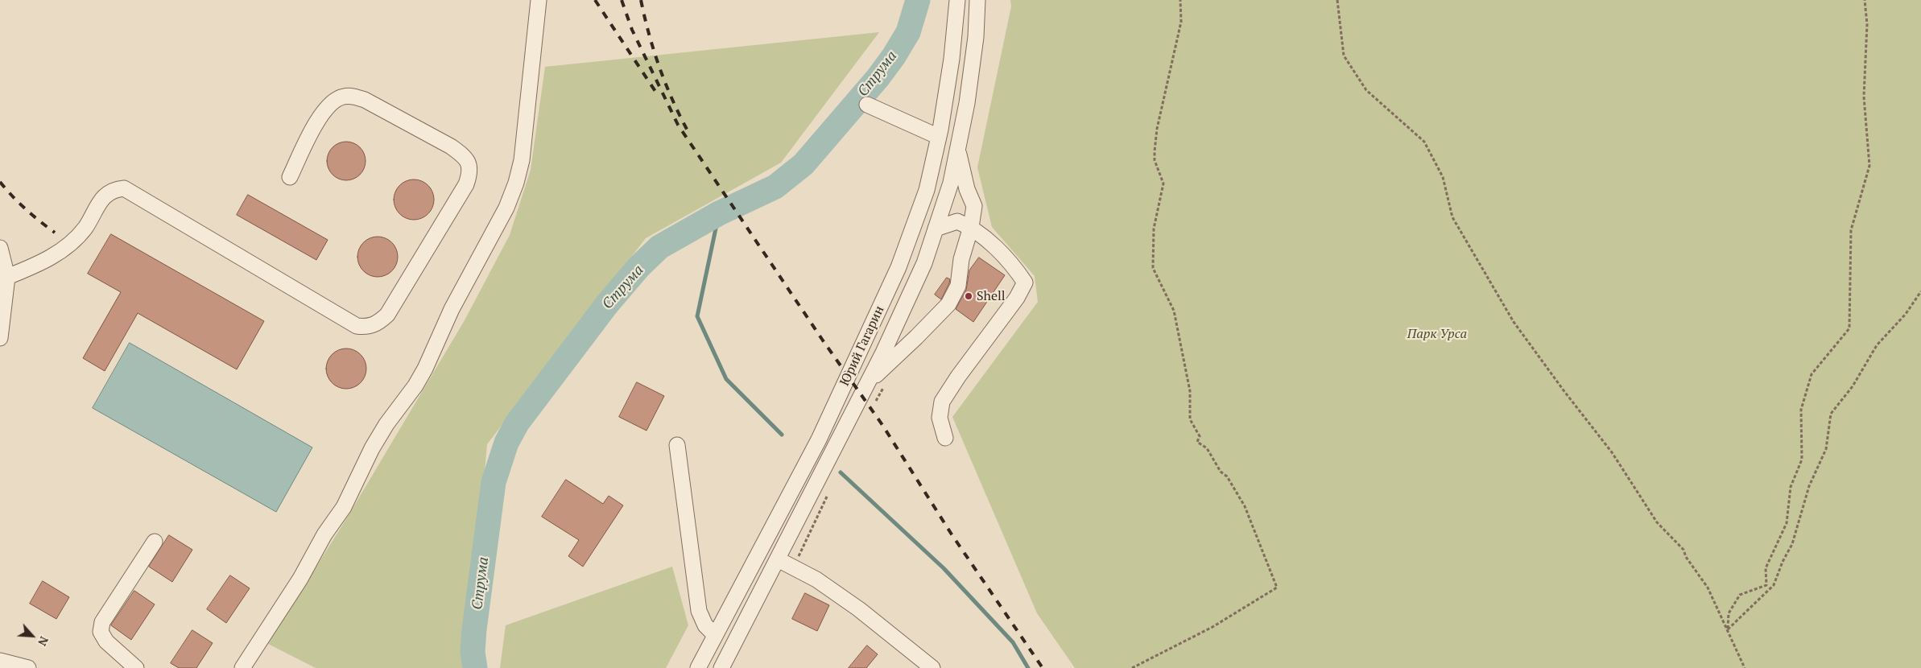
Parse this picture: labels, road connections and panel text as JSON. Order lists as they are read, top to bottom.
{
  "streets": {
    "street": ["Юрий Гагарин"]
  },
  "water": ["Струма"],
  "parks": ["Парк Урса"],
  "places": ["Shell"],
  "north": "bottom right"
}
